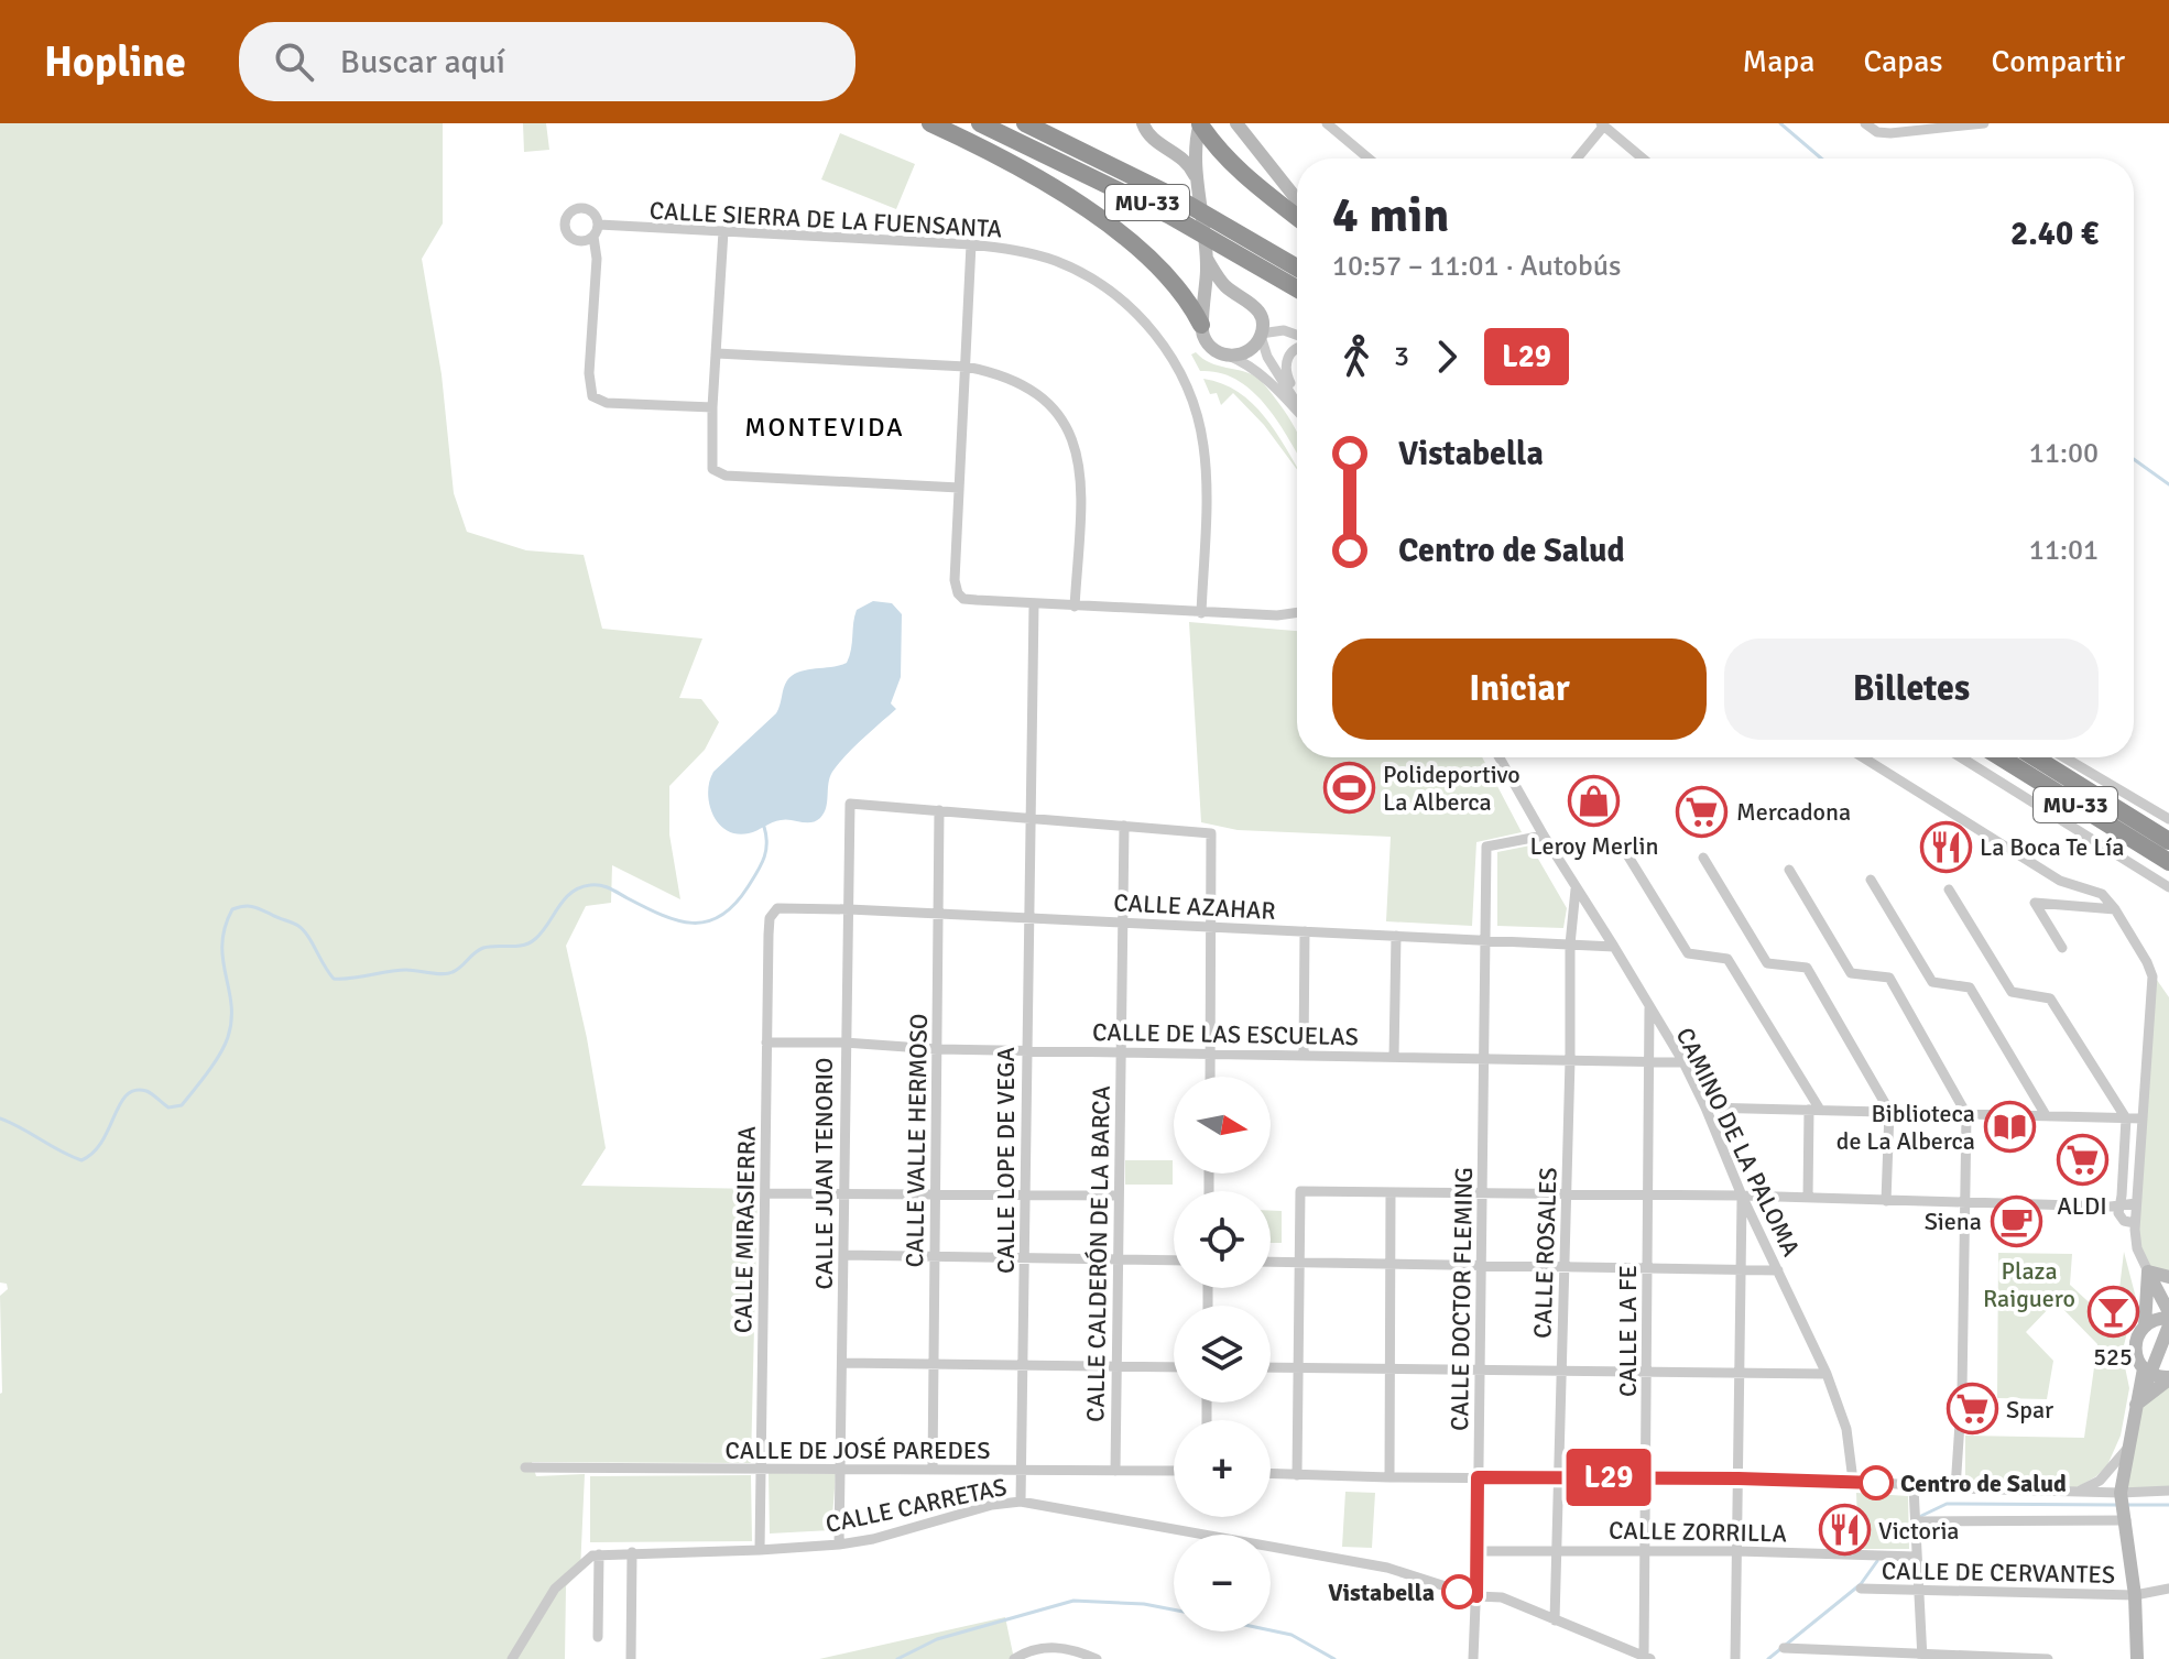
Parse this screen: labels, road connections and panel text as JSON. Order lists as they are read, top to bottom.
{
  "streets": {
    "highway": ["MU-33"],
    "street": [
      "CALLE SIERRA DE LA FUENSANTA",
      "CALLE AZAHAR",
      "CALLE DE LAS ESCUELAS",
      "CALLE VALLE HERMOSO",
      "CAMINO DE LA PALOMA",
      "CALLE LOPE DE VEGA",
      "CALLE JUAN TENORIO",
      "CALLE MIRASIERRA",
      "CALLE ROSALES",
      "CALLE CALDERÓN DE LA BARCA",
      "CALLE DOCTOR FLEMING",
      "CALLE LA FE",
      "CALLE DE JOSÉ PAREDES",
      "CALLE CARRETAS",
      "CALLE ZORRILLA",
      "CALLE DE CERVANTES"
    ]
  },
  "crossings": [
    ["CALLE AZAHAR", "CALLE VALLE HERMOSO"],
    ["CALLE AZAHAR", "CAMINO DE LA PALOMA"],
    ["CALLE AZAHAR", "CALLE LOPE DE VEGA"],
    ["CALLE AZAHAR", "CALLE JUAN TENORIO"],
    ["CALLE AZAHAR", "CALLE MIRASIERRA"],
    ["CALLE AZAHAR", "CALLE ROSALES"],
    ["CALLE AZAHAR", "CALLE CALDERÓN DE LA BARCA"],
    ["CALLE AZAHAR", "CALLE DOCTOR FLEMING"],
    ["CALLE DE LAS ESCUELAS", "CALLE VALLE HERMOSO"],
    ["CALLE DE LAS ESCUELAS", "CAMINO DE LA PALOMA"],
    ["CALLE DE LAS ESCUELAS", "CALLE LOPE DE VEGA"],
    ["CALLE DE LAS ESCUELAS", "CALLE JUAN TENORIO"],
    ["CALLE DE LAS ESCUELAS", "CALLE MIRASIERRA"],
    ["CALLE DE LAS ESCUELAS", "CALLE ROSALES"],
    ["CALLE DE LAS ESCUELAS", "CALLE CALDERÓN DE LA BARCA"],
    ["CALLE DE LAS ESCUELAS", "CALLE DOCTOR FLEMING"],
    ["CALLE DE LAS ESCUELAS", "CALLE LA FE"],
    ["CALLE VALLE HERMOSO", "CALLE JUAN TENORIO"],
    ["CALLE VALLE HERMOSO", "CALLE DE JOSÉ PAREDES"],
    ["CAMINO DE LA PALOMA", "CALLE ROSALES"],
    ["CAMINO DE LA PALOMA", "CALLE DOCTOR FLEMING"],
    ["CAMINO DE LA PALOMA", "CALLE LA FE"],
    ["CALLE LOPE DE VEGA", "CALLE DE JOSÉ PAREDES"],
    ["CALLE LOPE DE VEGA", "CALLE CARRETAS"],
    ["CALLE JUAN TENORIO", "CALLE DE JOSÉ PAREDES"],
    ["CALLE JUAN TENORIO", "CALLE CARRETAS"],
    ["CALLE MIRASIERRA", "CALLE DE JOSÉ PAREDES"],
    ["CALLE MIRASIERRA", "CALLE CARRETAS"],
    ["CALLE ROSALES", "CALLE CARRETAS"],
    ["CALLE ROSALES", "CALLE ZORRILLA"],
    ["CALLE CALDERÓN DE LA BARCA", "CALLE DE JOSÉ PAREDES"],
    ["CALLE DOCTOR FLEMING", "CALLE CARRETAS"],
    ["CALLE DOCTOR FLEMING", "CALLE ZORRILLA"],
    ["CALLE LA FE", "CALLE CARRETAS"],
    ["CALLE LA FE", "CALLE ZORRILLA"]
  ],
  "districts": ["MONTEVIDA"],
  "parks": ["Plaza Raiguero"],
  "places": {
    "sports": ["Polideportivo La Alberca"],
    "shop": ["Leroy Merlin"],
    "supermarket": ["Mercadona", "ALDI", "Spar"],
    "restaurant": ["La Boca Te Lía", "Victoria"],
    "library": ["Biblioteca de La Alberca"],
    "cafe": ["Siena"],
    "bar": ["525"],
    "other": ["Centro de Salud", "Vistabella"]
  },
  "lines": ["bus line L29"],
  "north": "right",
  "page": {
    "header": "Hopline",
    "search": "Buscar aquí",
    "nav": ["Mapa", "Capas", "Compartir"],
    "on_map": "L29",
    "heading": ["4 min", "10:57 – 11:01 · Autobús", "2.40 €"],
    "legs": ["3", "L29"],
    "list": [
      {
        "name": "Vistabella",
        "value": "11:00"
      },
      {
        "name": "Centro de Salud",
        "value": "11:01"
      }
    ],
    "buttons": ["Iniciar", "Billetes"],
    "map_buttons": ["+", "−"]
  }
}
